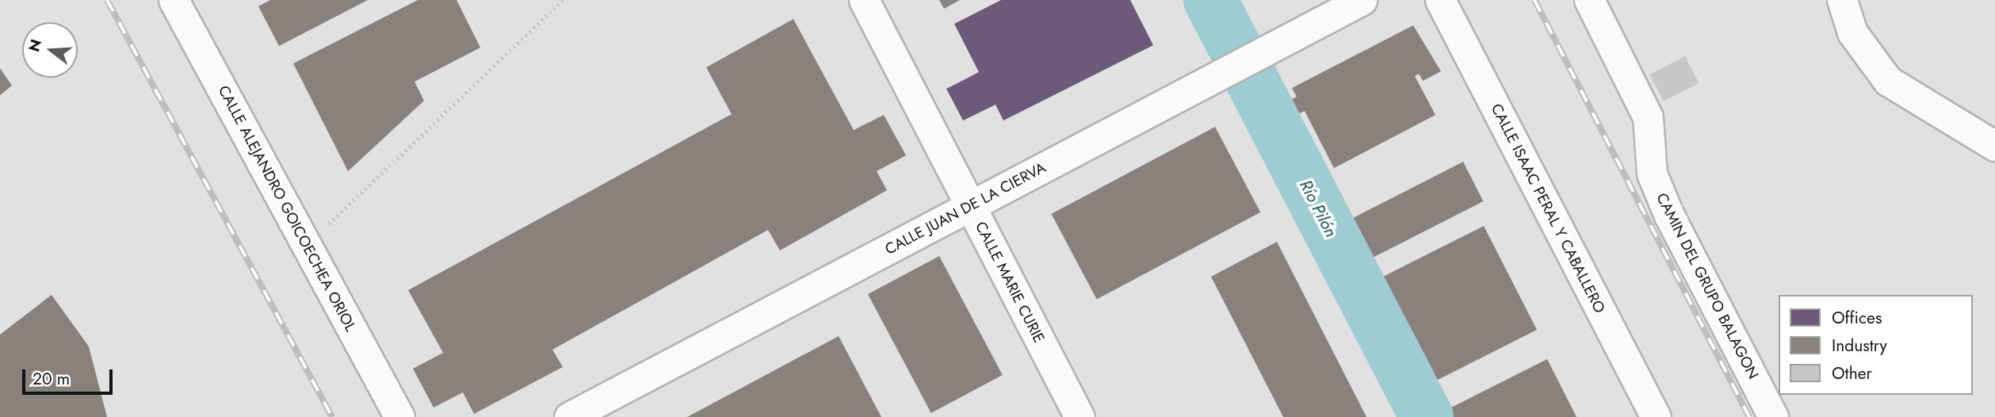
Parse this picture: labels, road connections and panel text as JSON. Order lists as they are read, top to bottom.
{
  "streets": {
    "street": [
      "CALLE ALEJANDRO GOICOECHEA ORIOL",
      "CALLE JUAN DE LA CIERVA",
      "CALLE ISAAC PERAL Y CABALLERO",
      "CALLE MARIE CURIE",
      "CAMIN DEL GRUPO BALAGON"
    ]
  },
  "crossings": [
    ["CALLE JUAN DE LA CIERVA", "CALLE MARIE CURIE"]
  ],
  "water": ["Río Pilón"],
  "legend": ["Offices", "Industry", "Other"],
  "scale_bar": "20 m",
  "north": "left"
}
